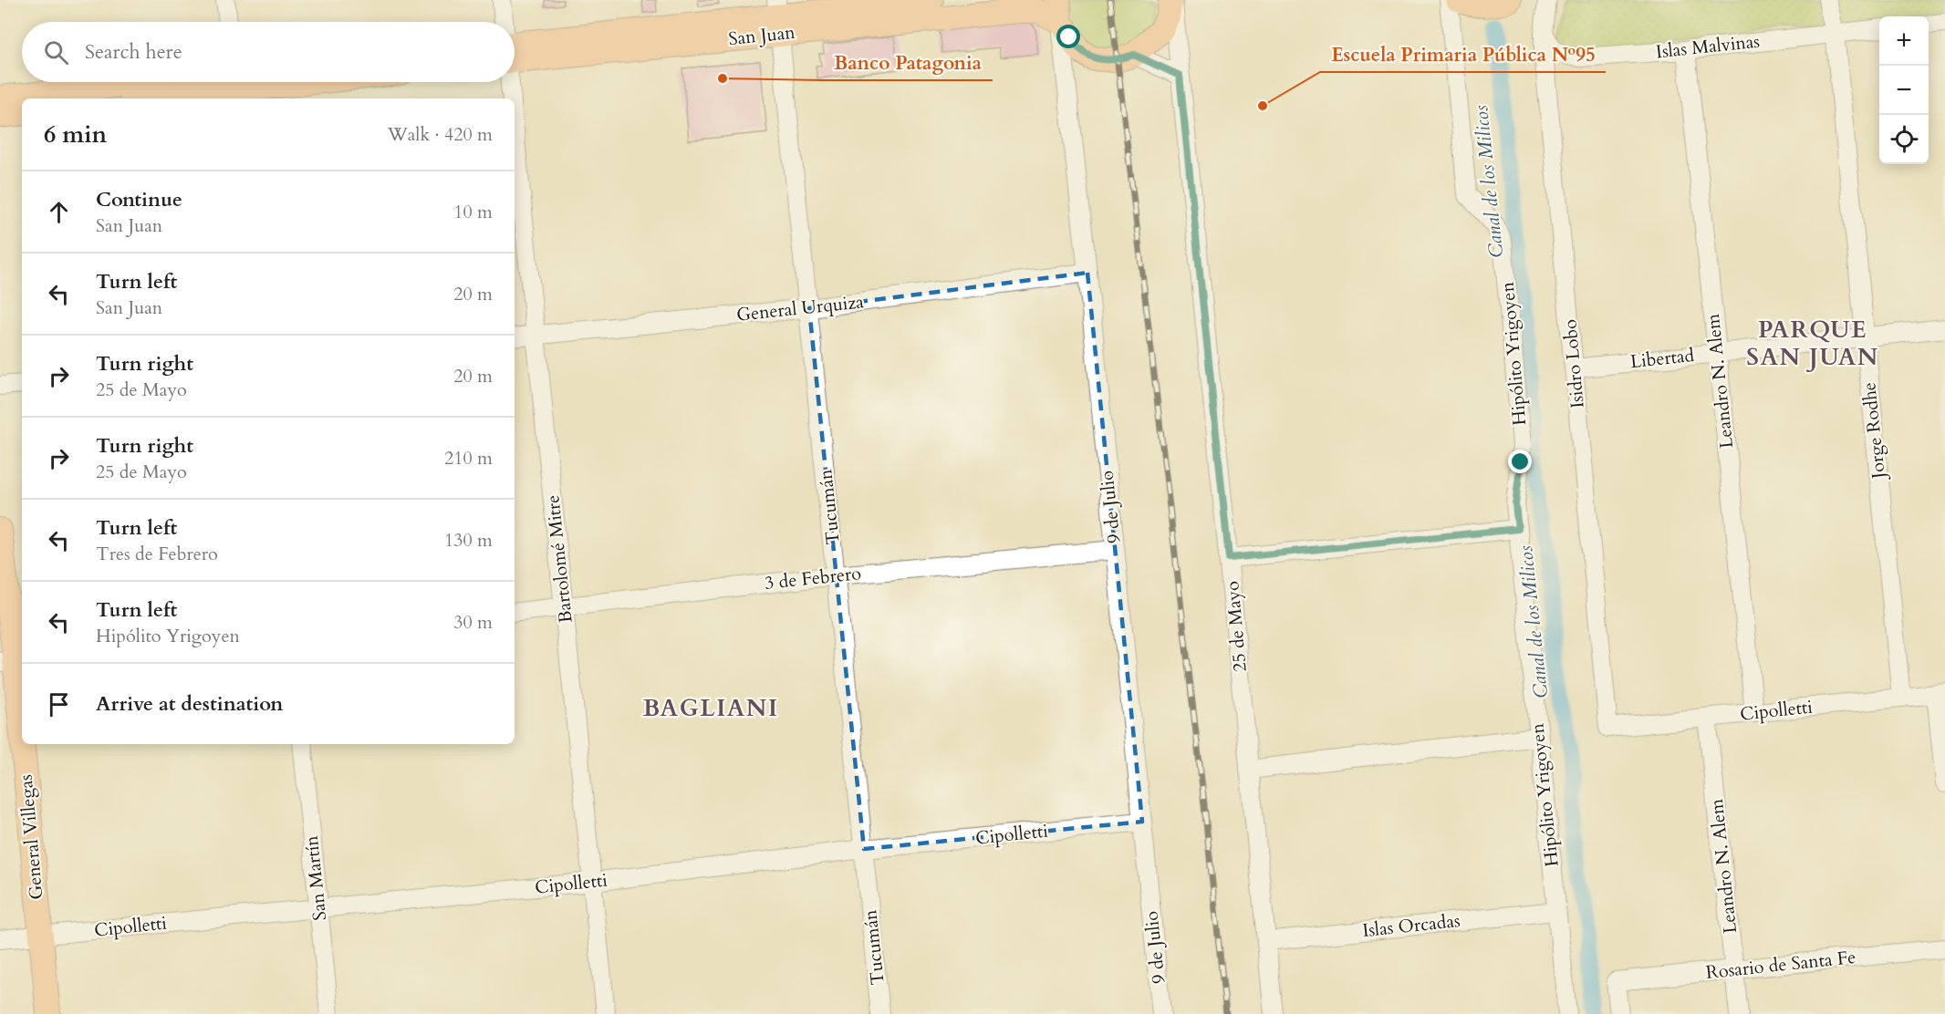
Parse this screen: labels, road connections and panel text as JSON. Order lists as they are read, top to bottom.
{
  "streets": {
    "main road": ["San Juan", "General Villegas"],
    "street": [
      "Islas Malvinas",
      "General Urquiza",
      "Hipólito Yrigoyen",
      "Libertad",
      "Isidro Lobo",
      "Leandro N. Alem",
      "Jorge Rodhe",
      "Tucumán",
      "9 de Julio",
      "Bartolomé Mitre",
      "3 de Febrero",
      "25 de Mayo",
      "Cipolletti",
      "San Martín",
      "Islas Orcadas",
      "Rosario de Santa Fe"
    ]
  },
  "crossings": [
    ["San Juan", "Tucumán"],
    ["San Juan", "9 de Julio"],
    ["Islas Malvinas", "Isidro Lobo"],
    ["Islas Malvinas", "Leandro N. Alem"],
    ["Islas Malvinas", "Jorge Rodhe"],
    ["General Urquiza", "Tucumán"],
    ["General Urquiza", "9 de Julio"],
    ["General Urquiza", "Bartolomé Mitre"],
    ["Hipólito Yrigoyen", "Islas Orcadas"],
    ["Libertad", "Isidro Lobo"],
    ["Libertad", "Leandro N. Alem"],
    ["Libertad", "Jorge Rodhe"],
    ["Isidro Lobo", "Cipolletti"],
    ["Leandro N. Alem", "Cipolletti"],
    ["Leandro N. Alem", "Rosario de Santa Fe"],
    ["Jorge Rodhe", "Cipolletti"],
    ["Tucumán", "3 de Febrero"],
    ["Tucumán", "Cipolletti"],
    ["9 de Julio", "3 de Febrero"],
    ["9 de Julio", "Cipolletti"],
    ["Bartolomé Mitre", "3 de Febrero"],
    ["Bartolomé Mitre", "Cipolletti"],
    ["25 de Mayo", "Islas Orcadas"],
    ["Cipolletti", "General Villegas"],
    ["Cipolletti", "San Martín"]
  ],
  "districts": ["PARQUE SAN JUAN", "BAGLIANI"],
  "water": ["Canal de los Milicos"],
  "places": ["Banco Patagonia", "Escuela Primaria Pública Nº95"],
  "page": {
    "map_buttons": ["+", "−"],
    "search": "Search here",
    "heading": ["6 min", "Walk · 420 m"],
    "list": [
      ["Continue", "San Juan", "10 m"],
      ["Turn left", "San Juan", "20 m"],
      ["Turn right", "25 de Mayo", "20 m"],
      ["Turn right", "25 de Mayo", "210 m"],
      ["Turn left", "Tres de Febrero", "130 m"],
      ["Turn left", "Hipólito Yrigoyen", "30 m"],
      "Arrive at destination"
    ]
  }
}
